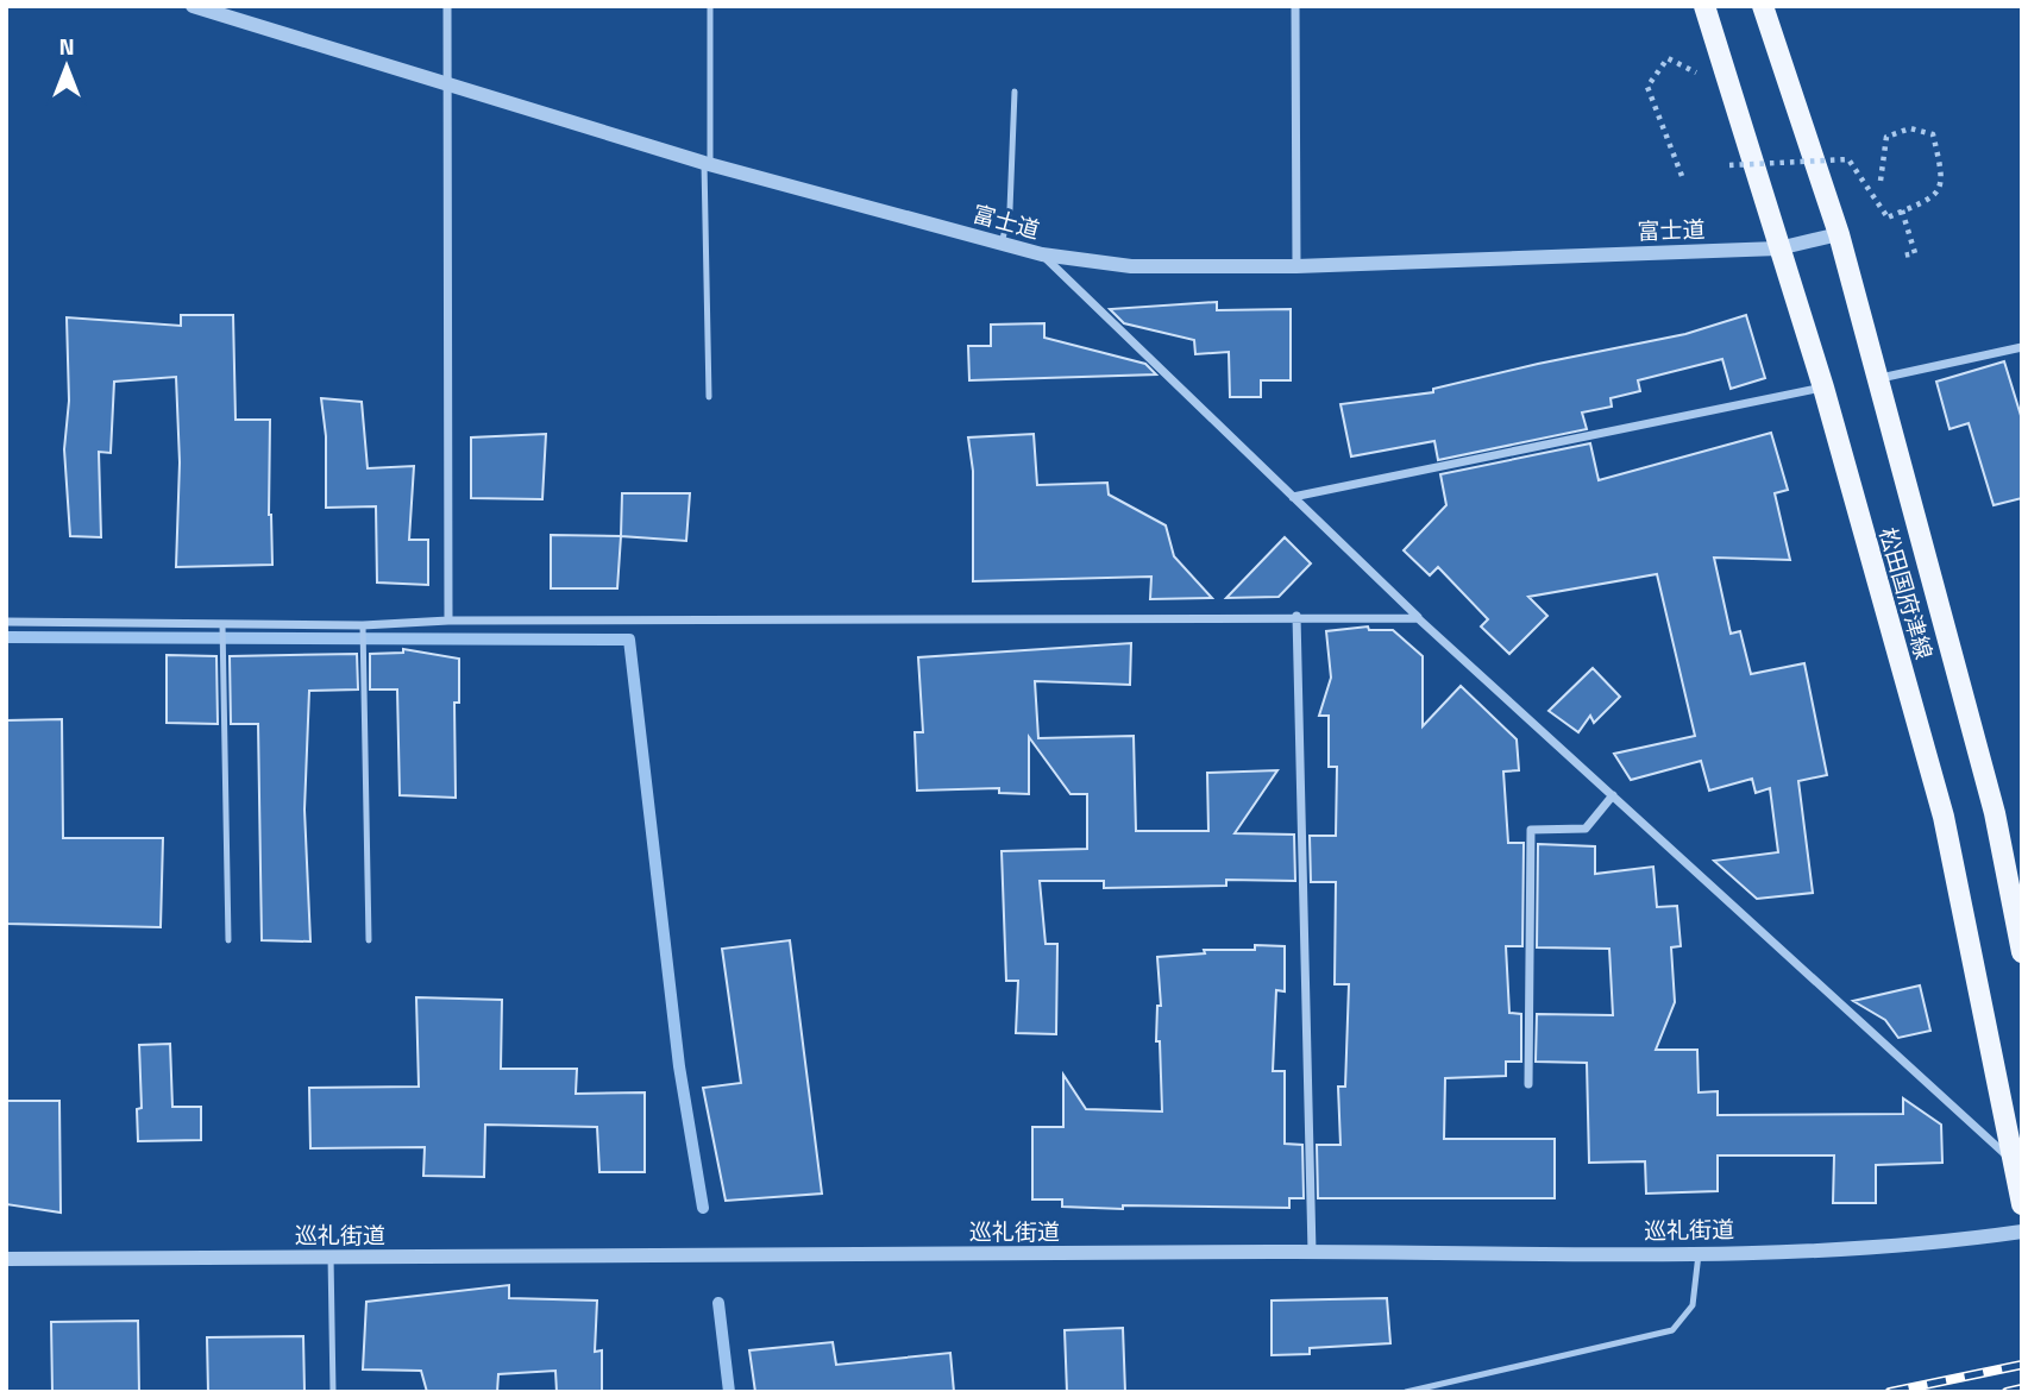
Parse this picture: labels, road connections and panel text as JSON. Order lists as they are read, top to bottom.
{
  "streets": {
    "main road": ["松田国府津線"],
    "street": ["富士道", "巡礼街道"]
  },
  "crossings": [
    ["富士道", "松田国府津線"]
  ],
  "north": "top"
}
